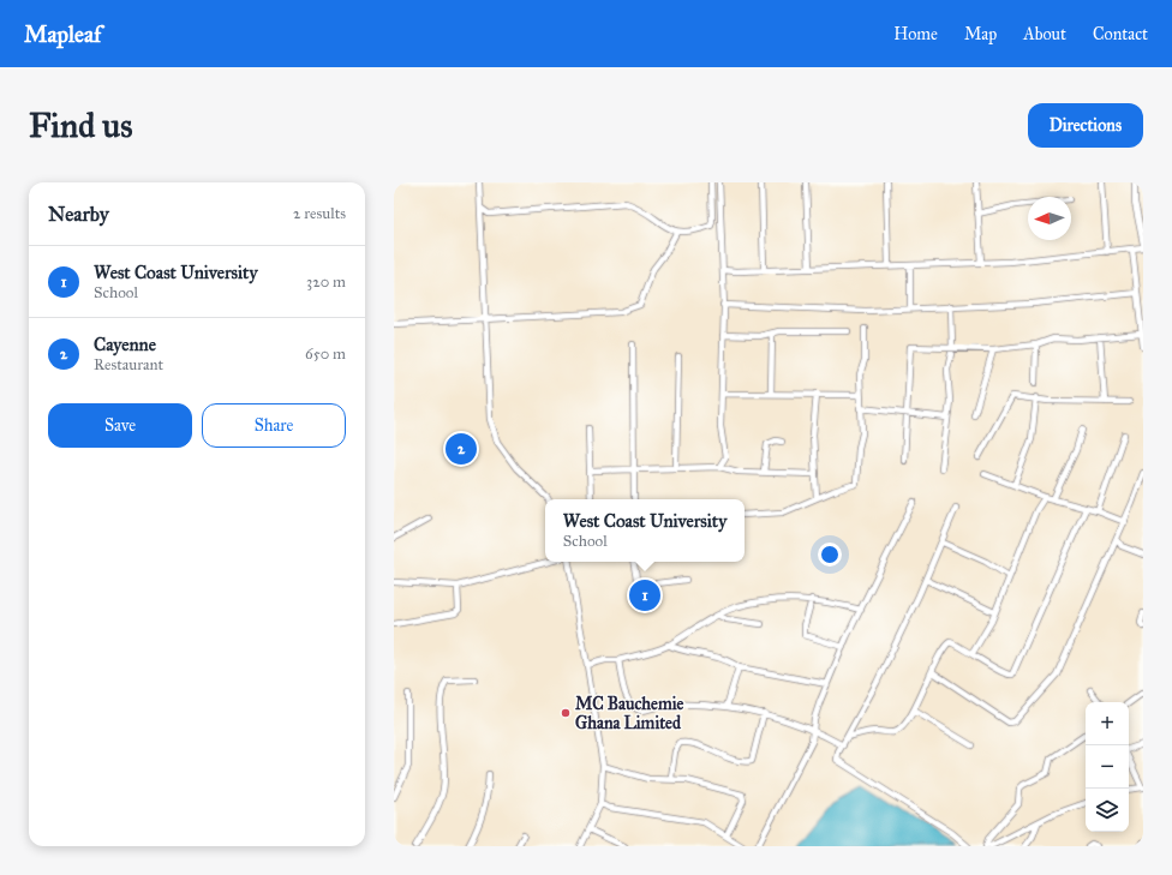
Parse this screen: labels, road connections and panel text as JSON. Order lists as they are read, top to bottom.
{
  "places": ["MC Bauchemie Ghana Limited"],
  "north": "left",
  "page": {
    "header": "Mapleaf",
    "nav": [
      "Home",
      "Map",
      "About",
      "Contact"
    ],
    "buttons": [
      "Directions",
      ["Save", "Share"]
    ],
    "title": "Find us",
    "heading": ["Nearby", "2 results"],
    "list": [
      {
        "mark": "1",
        "name": "West Coast University",
        "note": "School",
        "value": "320 m"
      },
      {
        "mark": "2",
        "name": "Cayenne",
        "note": "Restaurant",
        "value": "650 m"
      }
    ],
    "pins": ["2", "1"],
    "popup": ["West Coast University", "School"],
    "map_buttons": ["+", "−"]
  }
}
